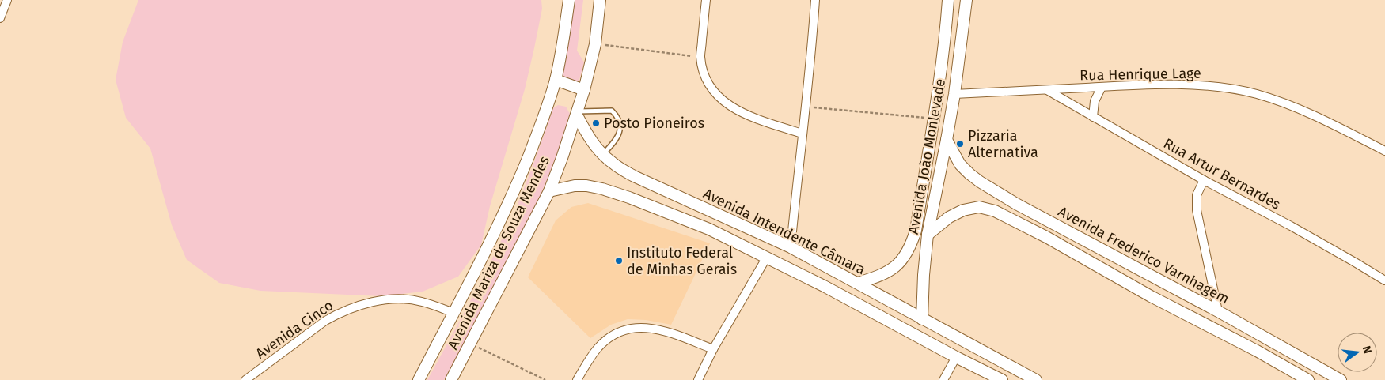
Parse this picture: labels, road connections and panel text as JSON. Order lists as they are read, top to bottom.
{
  "streets": {
    "main road": [
      "Avenida João Monlevade",
      "Avenida Intendente Câmara",
      "Avenida Mariza de Souza Mendes",
      "Avenida Frederico Varnhagem"
    ],
    "street": ["Rua Henrique Lage", "Rua Artur Bernardes", "Avenida Cinco"]
  },
  "crossings": [
    ["Rua Henrique Lage", "Avenida João Monlevade"],
    ["Rua Henrique Lage", "Rua Artur Bernardes"],
    ["Avenida João Monlevade", "Avenida Intendente Câmara"],
    ["Avenida João Monlevade", "Avenida Frederico Varnhagem"],
    ["Avenida Intendente Câmara", "Avenida Mariza de Souza Mendes"],
    ["Avenida Mariza de Souza Mendes", "Avenida Cinco"]
  ],
  "places": ["Posto Pioneiros", "Pizzaria Alternativa", "Instituto Federal de Minhas Gerais"],
  "north": "right"
}
